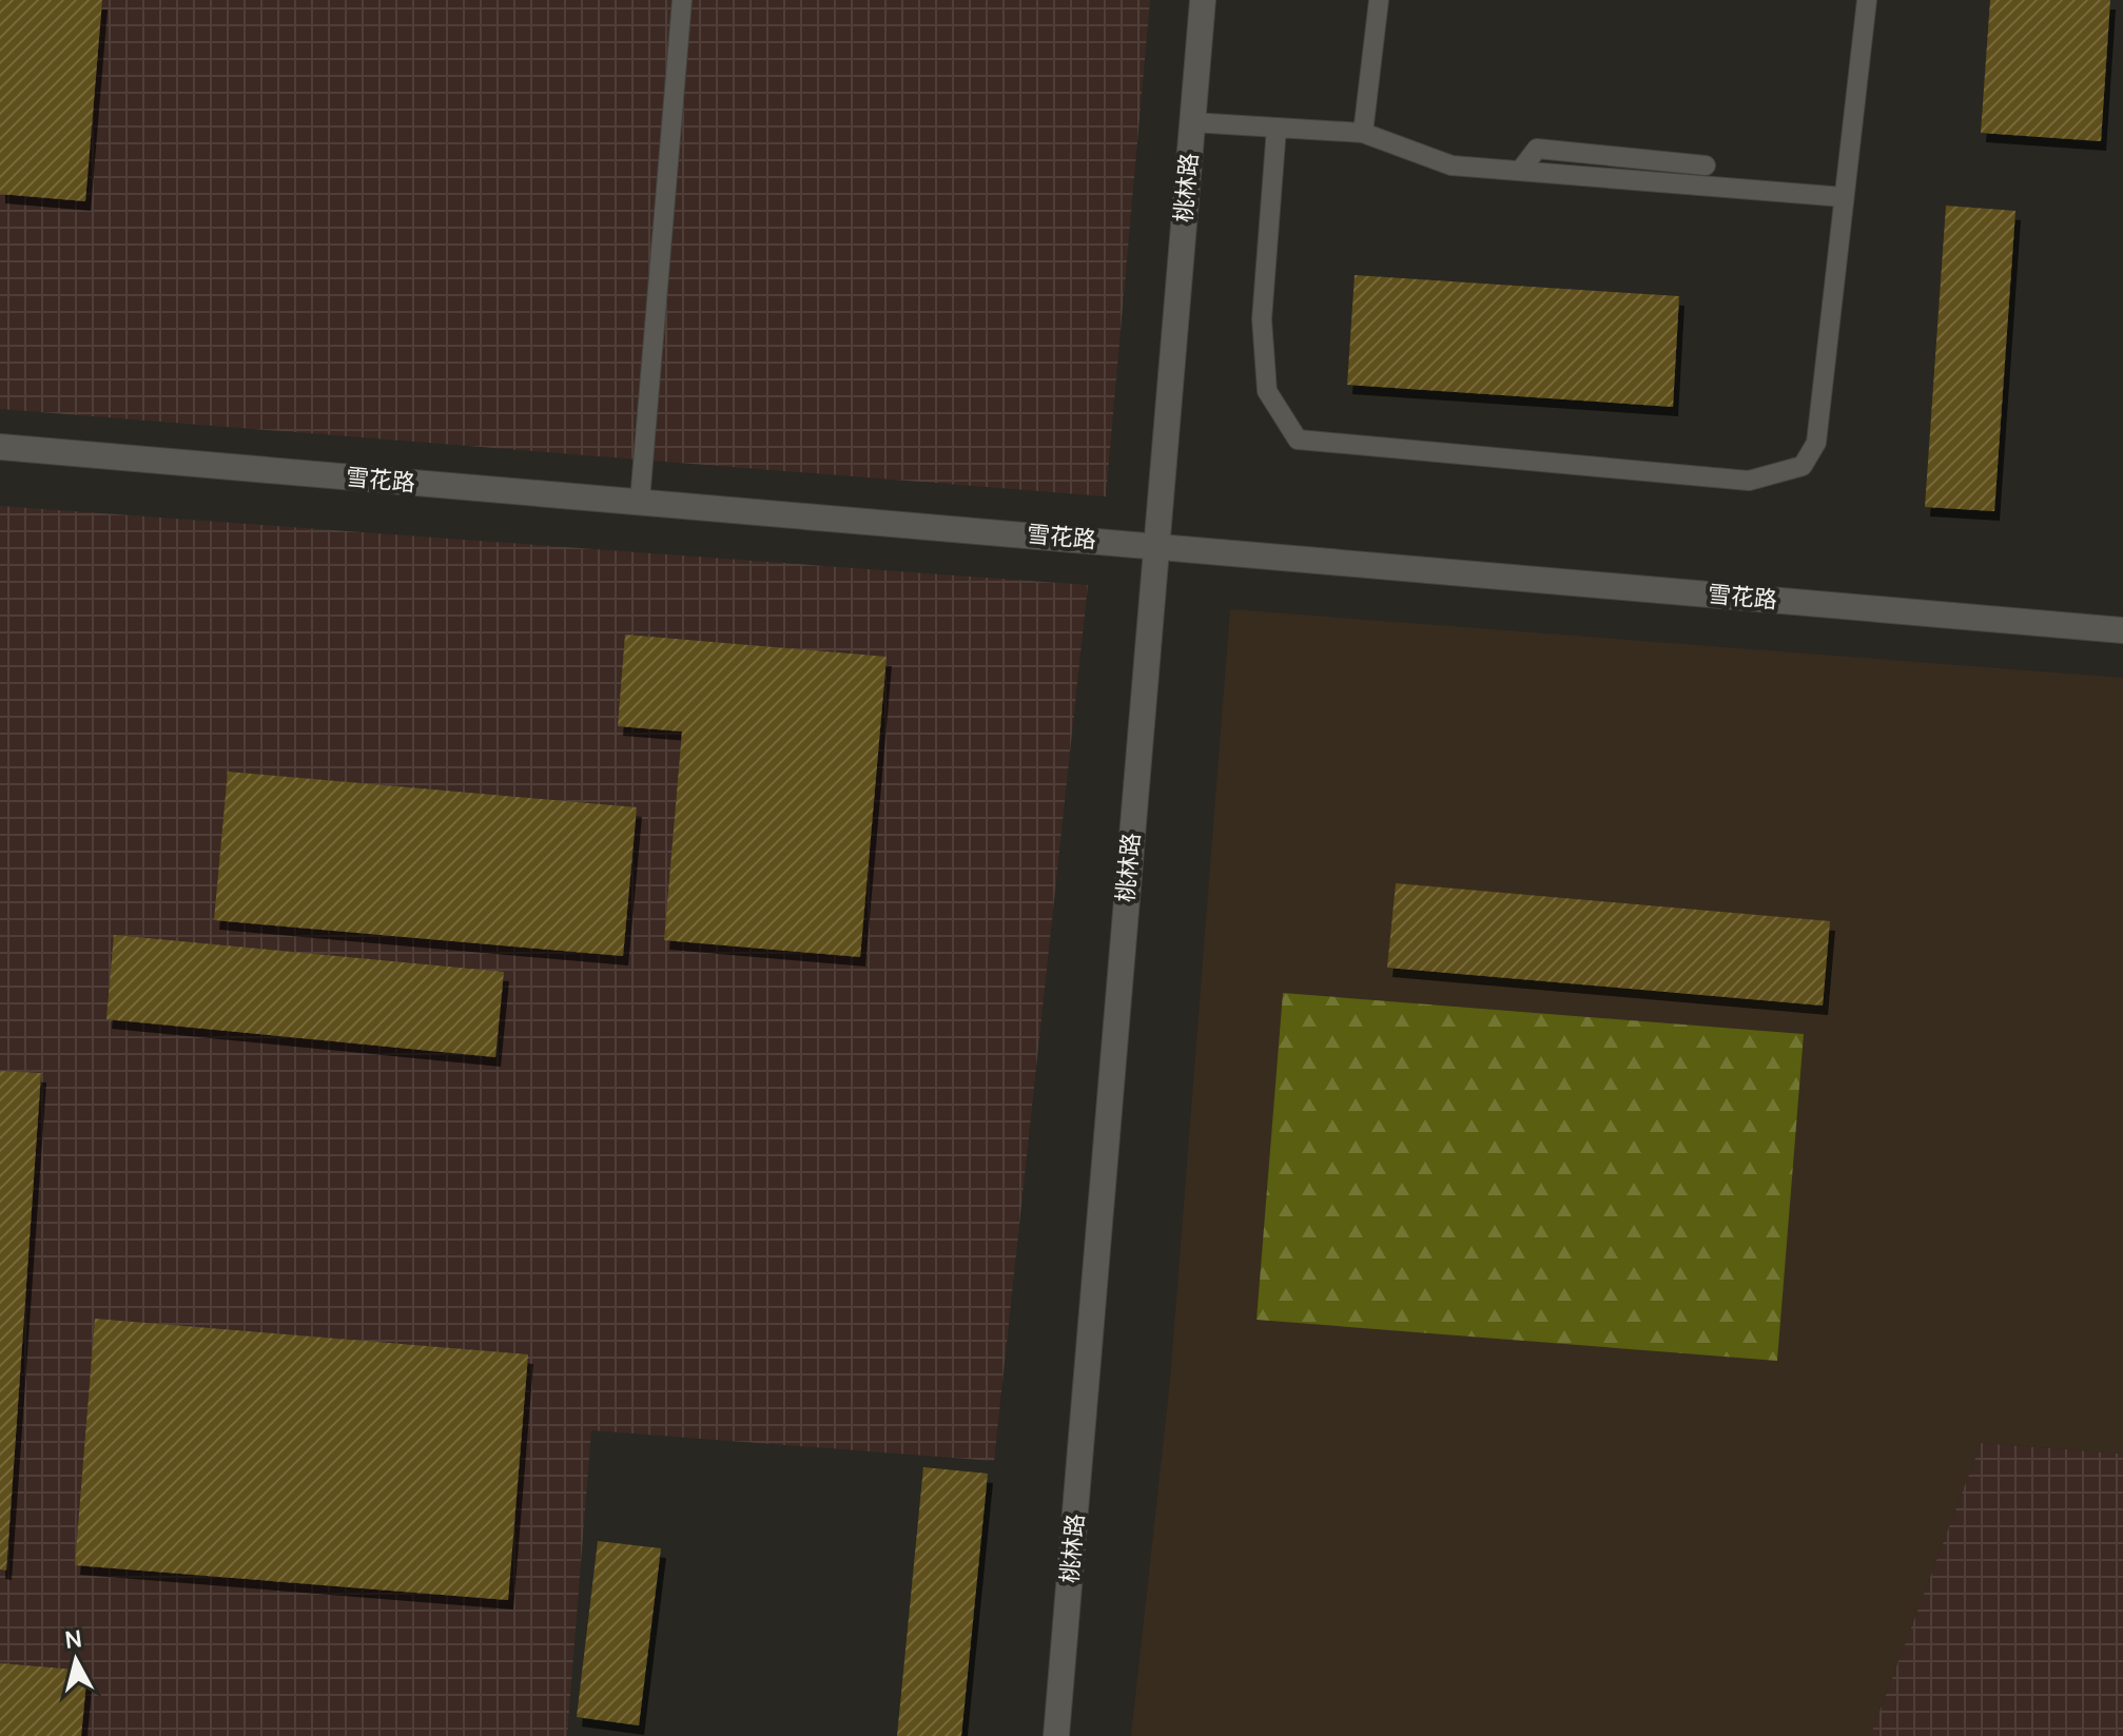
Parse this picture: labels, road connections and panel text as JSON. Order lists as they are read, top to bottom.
{
  "streets": {
    "street": ["桃林路", "雪花路"]
  },
  "crossings": [
    ["桃林路", "雪花路"]
  ],
  "north": "top"
}
